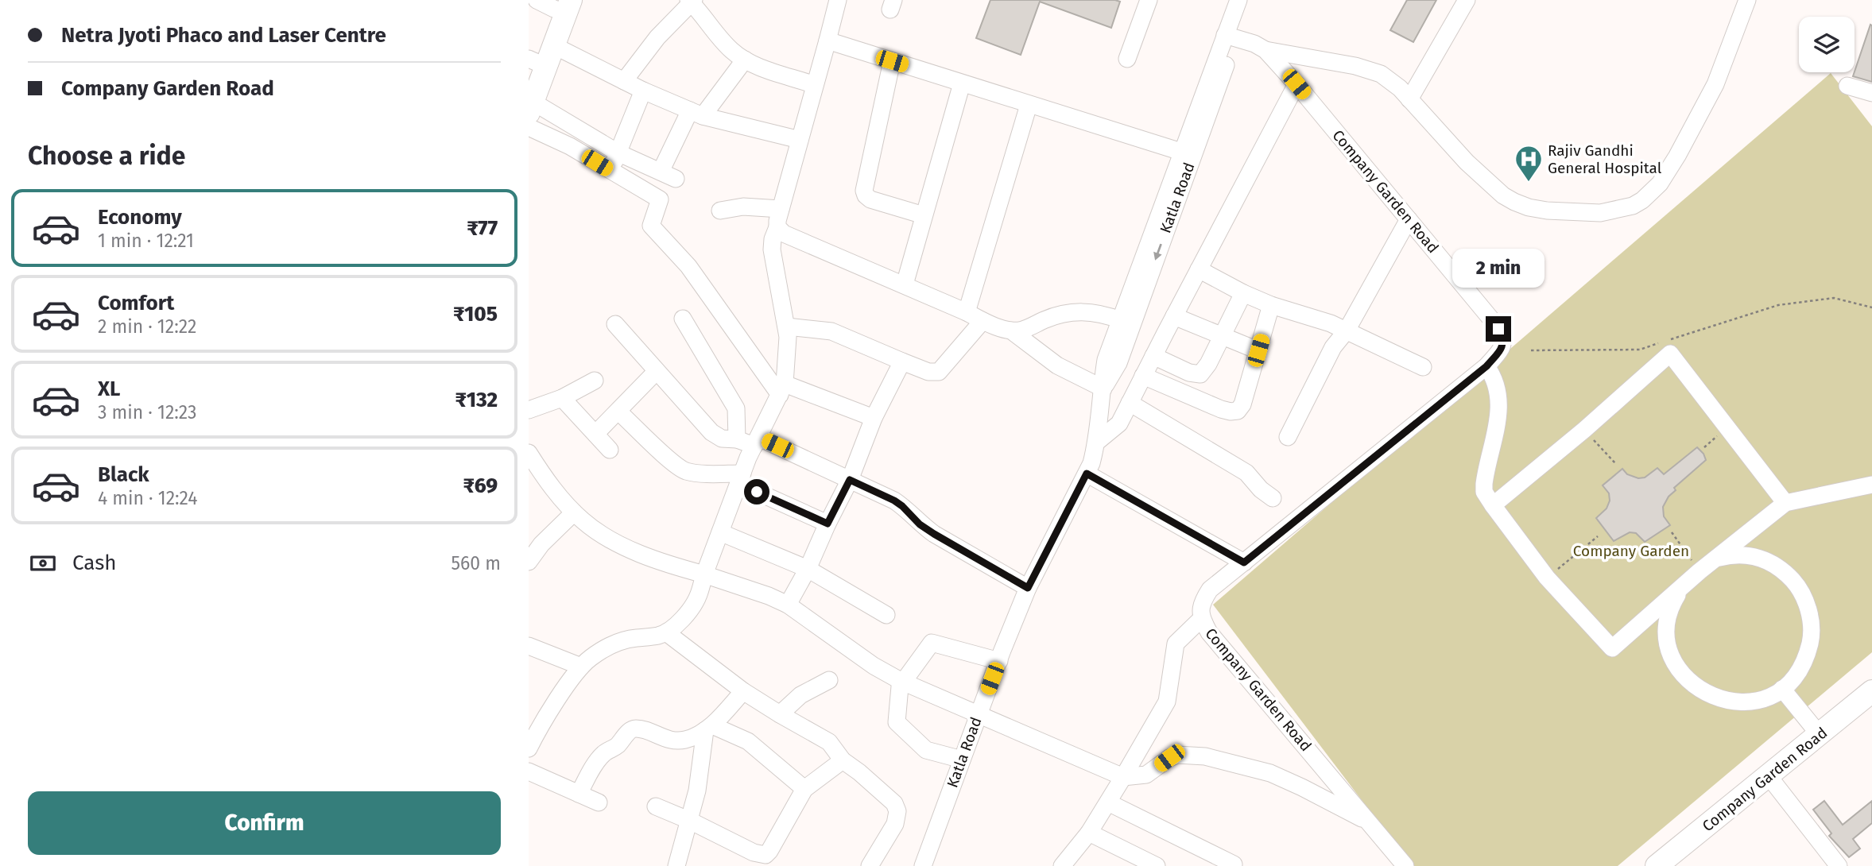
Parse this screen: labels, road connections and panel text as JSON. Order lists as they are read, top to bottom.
{
  "streets": {
    "main road": ["Company Garden Road"],
    "street": ["Katla Road"]
  },
  "crossings": [
    ["Company Garden Road", "Katla Road"]
  ],
  "parks": ["Company Garden"],
  "places": {
    "hospital": ["Rajiv Gandhi General Hospital"]
  },
  "page": {
    "banner": ["Netra Jyoti Phaco and Laser Centre", "Company Garden Road"],
    "heading": "Choose a ride",
    "list": [
      {
        "name": "Economy",
        "note": "1 min · 12:21",
        "value": "₹77"
      },
      {
        "name": "Comfort",
        "note": "2 min · 12:22",
        "value": "₹105"
      },
      {
        "name": "XL",
        "note": "3 min · 12:23",
        "value": "₹132"
      },
      {
        "name": "Black",
        "note": "4 min · 12:24",
        "value": "₹69"
      }
    ],
    "bubble": "2 min",
    "pay": ["Cash", "560 m"],
    "buttons": "Confirm"
  }
}
